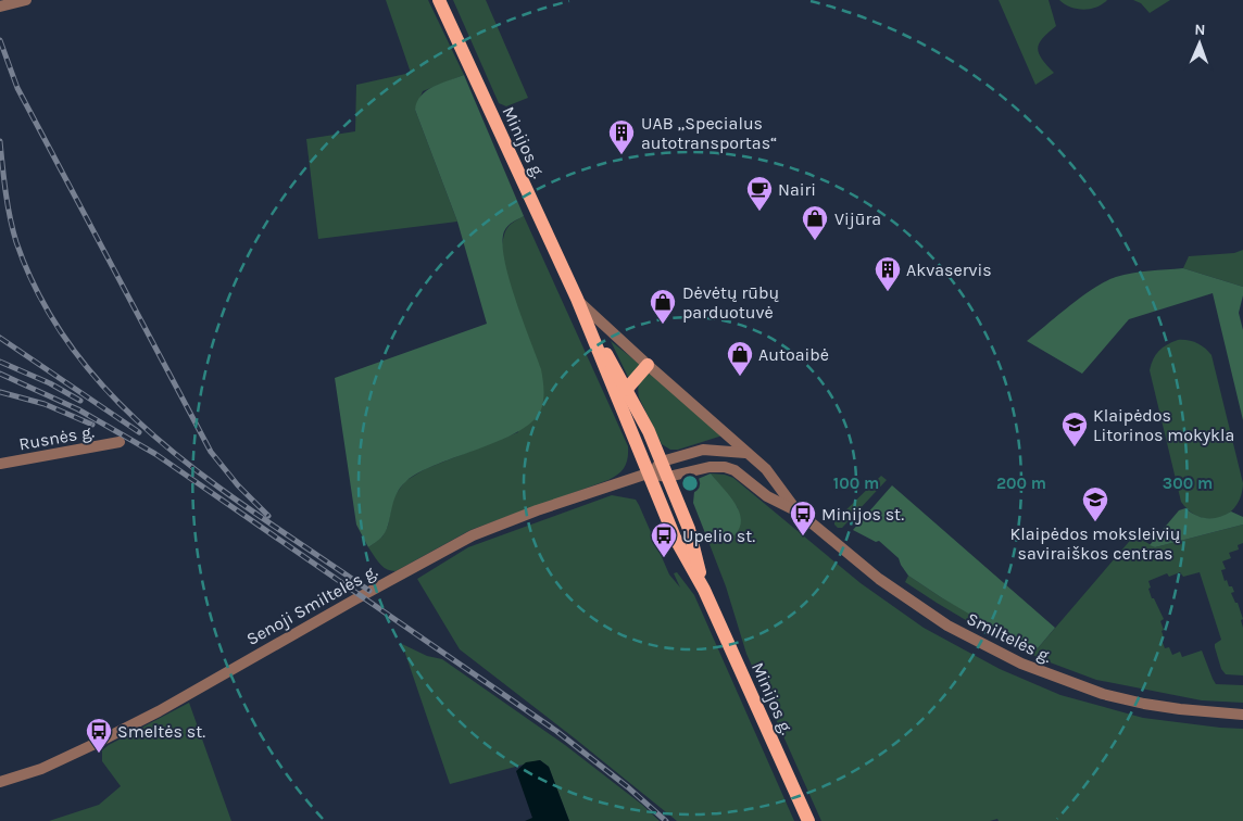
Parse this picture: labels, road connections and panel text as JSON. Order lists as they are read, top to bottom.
{
  "streets": {
    "main road": ["Minijos g."],
    "street": ["Rusnės g.", "Senoji Smiltelės g.", "Smiltelės g."]
  },
  "crossings": [
    ["Minijos g.", "Senoji Smiltelės g."]
  ],
  "places": {
    "building": ["UAB „Specialus autotransportas“", "Akvaservis"],
    "cafe": ["Nairi"],
    "shop": ["Vijūra", "Dėvėtų rūbų parduotuvė", "Autoaibė"],
    "school or university": ["Klaipėdos Litorinos mokykla", "Klaipėdos moksleivių saviraiškos centras"],
    "bus stop": ["Minijos st.", "Upelio st.", "Smeltės st."]
  },
  "north": "top",
  "rings": ["100 m", "200 m", "300 m"]
}
